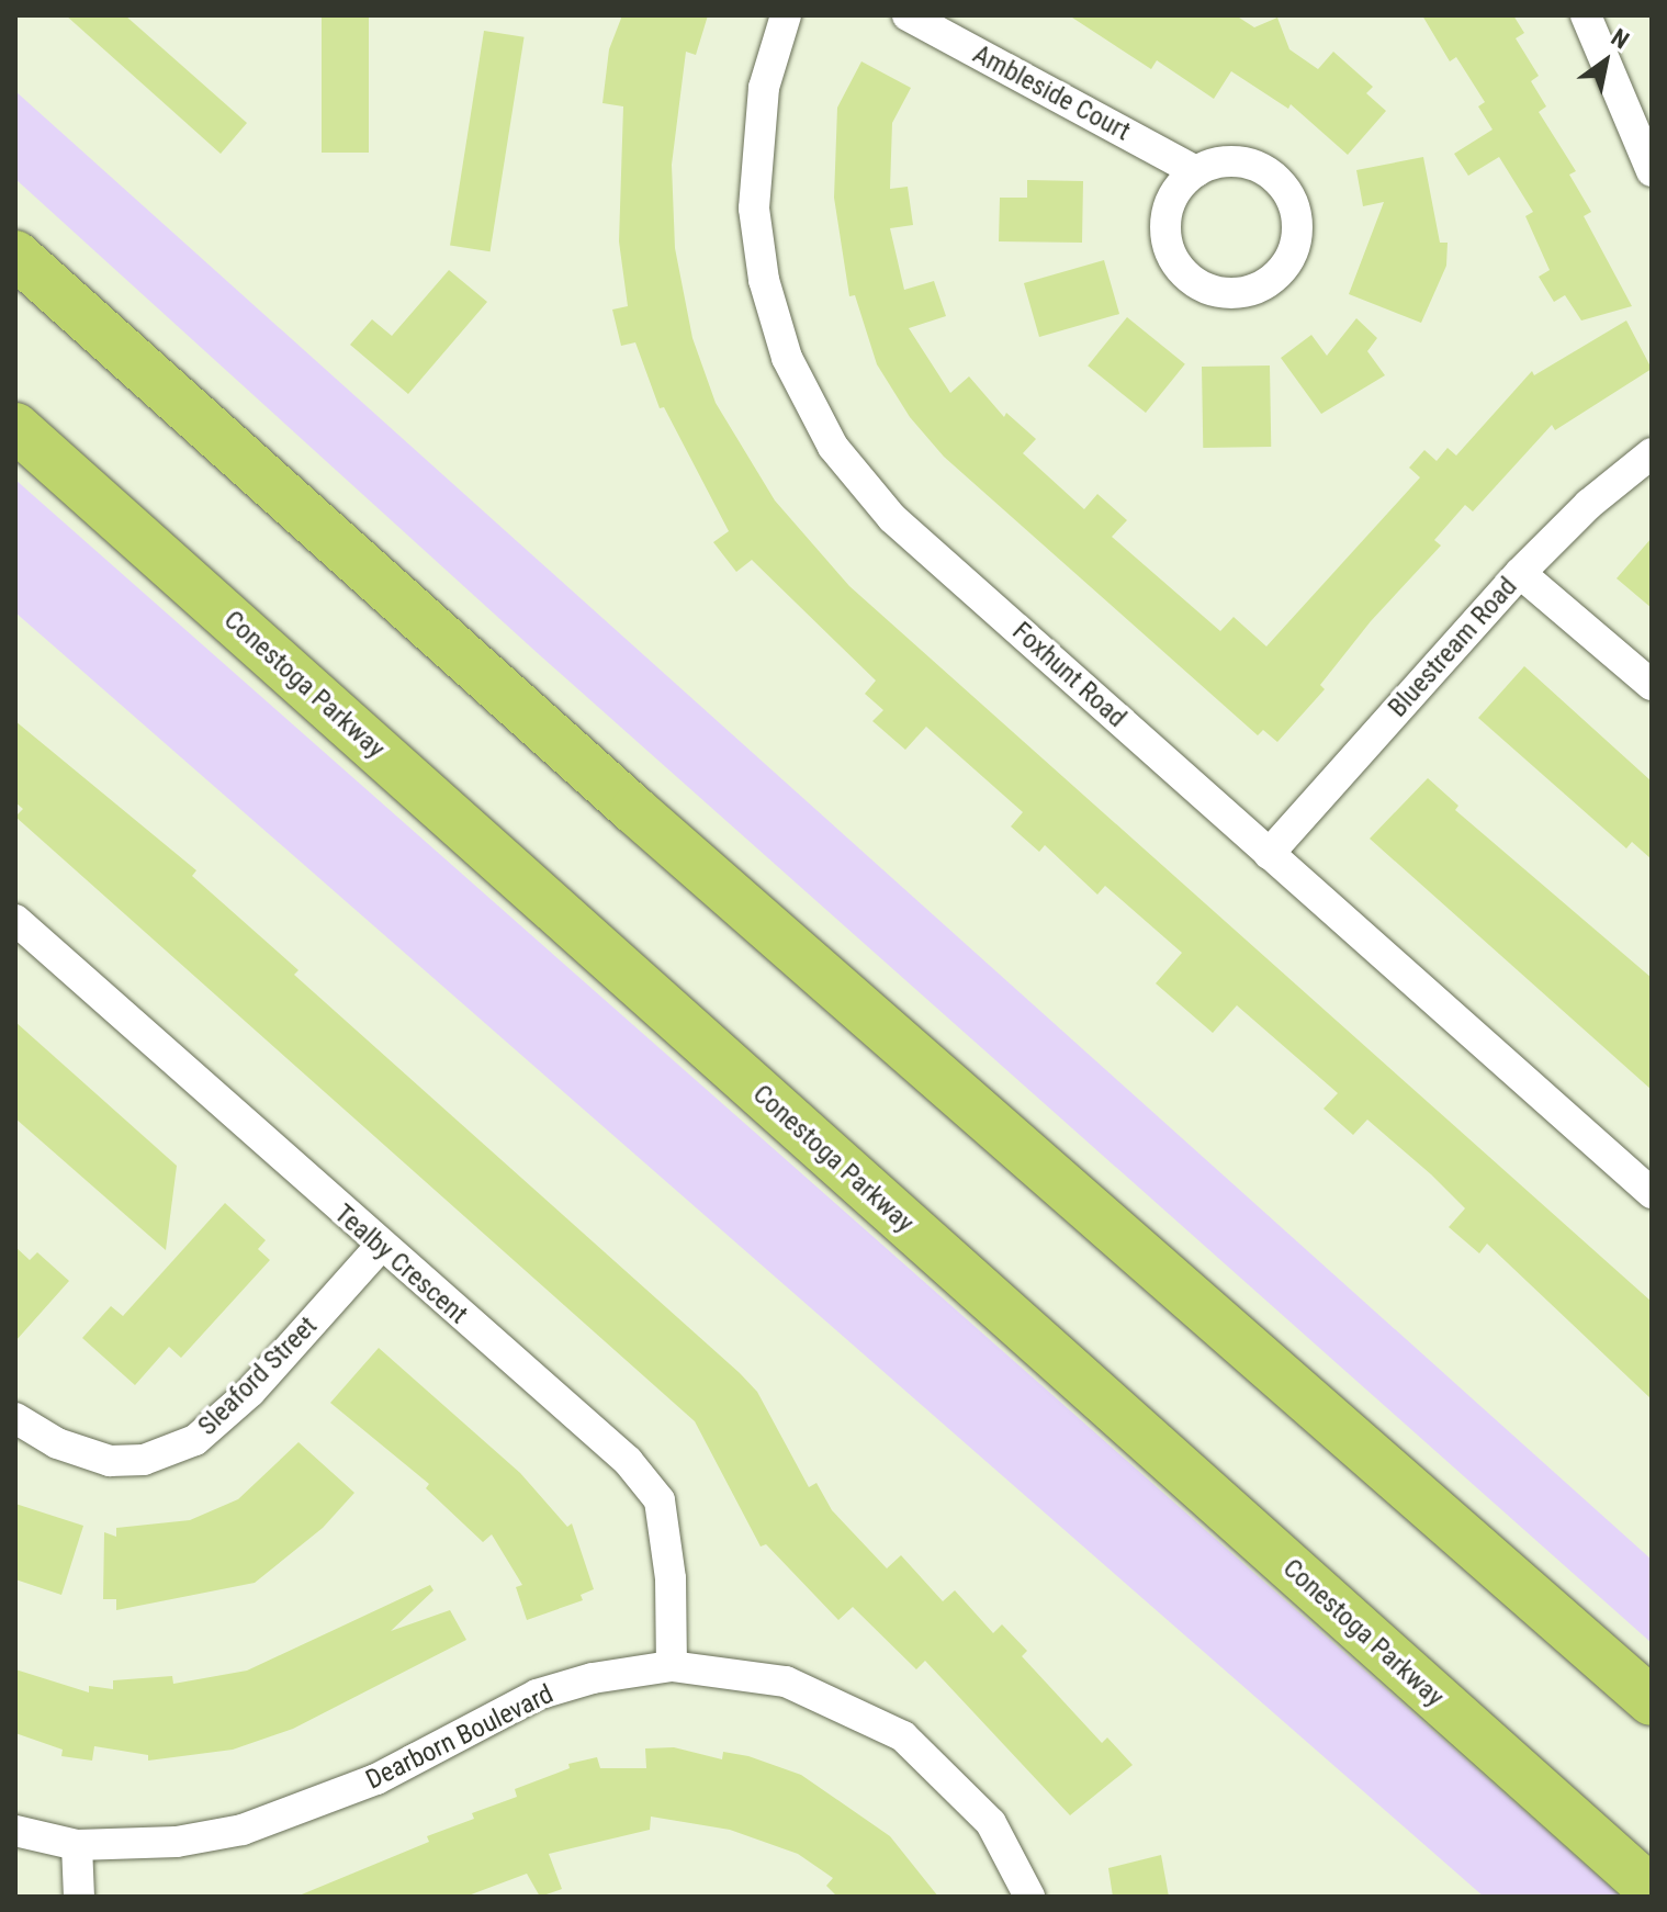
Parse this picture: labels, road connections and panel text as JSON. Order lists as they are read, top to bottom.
{
  "streets": {
    "highway": ["Conestoga Parkway"],
    "street": [
      "Ambleside Court",
      "Bluestream Road",
      "Foxhunt Road",
      "Tealby Crescent",
      "Sleaford Street",
      "Dearborn Boulevard"
    ]
  },
  "crossings": [
    ["Bluestream Road", "Foxhunt Road"],
    ["Tealby Crescent", "Sleaford Street"],
    ["Tealby Crescent", "Dearborn Boulevard"]
  ],
  "north": "top right"
}
